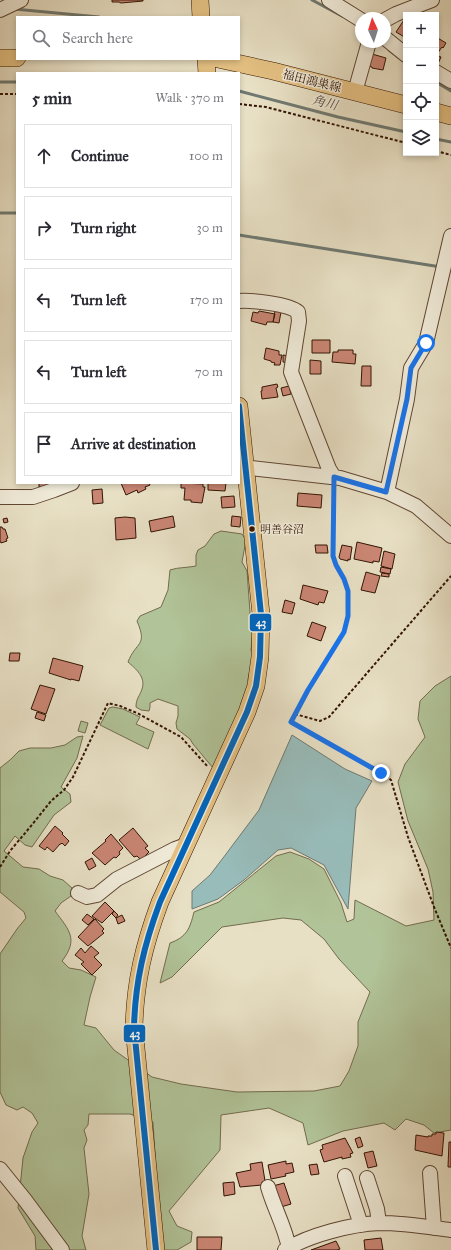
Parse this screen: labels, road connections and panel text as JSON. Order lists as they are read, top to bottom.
{
  "streets": {
    "main road": ["福田鴻巣線"]
  },
  "water": ["角川"],
  "places": ["明善谷沼"],
  "lines": ["transit line 43"],
  "north": "top",
  "page": {
    "map_buttons": ["+", "−"],
    "search": "Search here",
    "heading": ["5 min", "Walk · 370 m"],
    "list": [
      ["Continue", "100 m"],
      ["Turn right", "30 m"],
      ["Turn left", "170 m"],
      ["Turn left", "70 m"],
      "Arrive at destination"
    ]
  }
}
